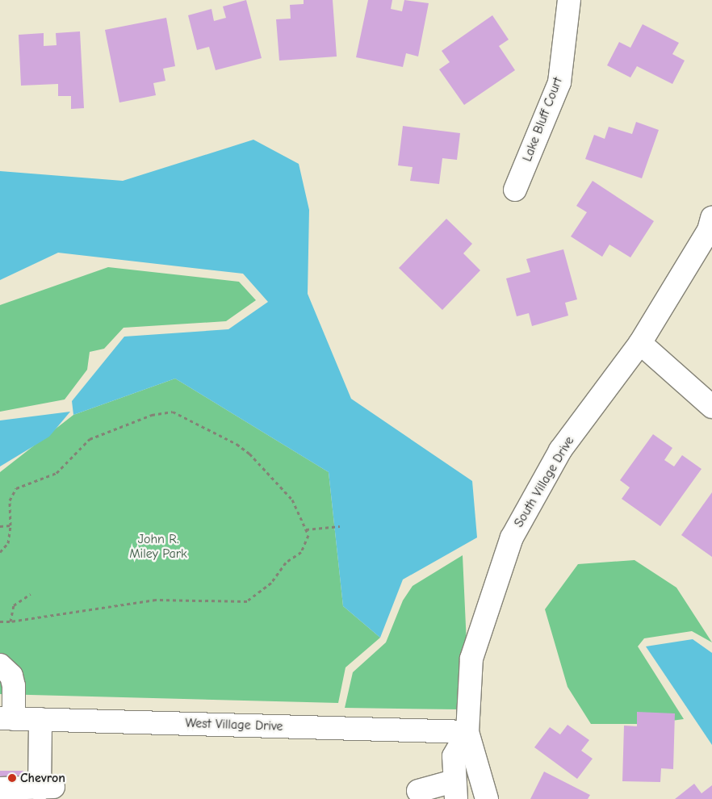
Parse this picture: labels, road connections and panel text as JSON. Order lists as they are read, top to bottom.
{
  "streets": {
    "street": ["Lake Bluff Court", "South Village Drive", "West Village Drive"]
  },
  "crossings": [
    ["South Village Drive", "West Village Drive"]
  ],
  "parks": ["John R. Miley Park"],
  "places": ["Chevron"]
}
